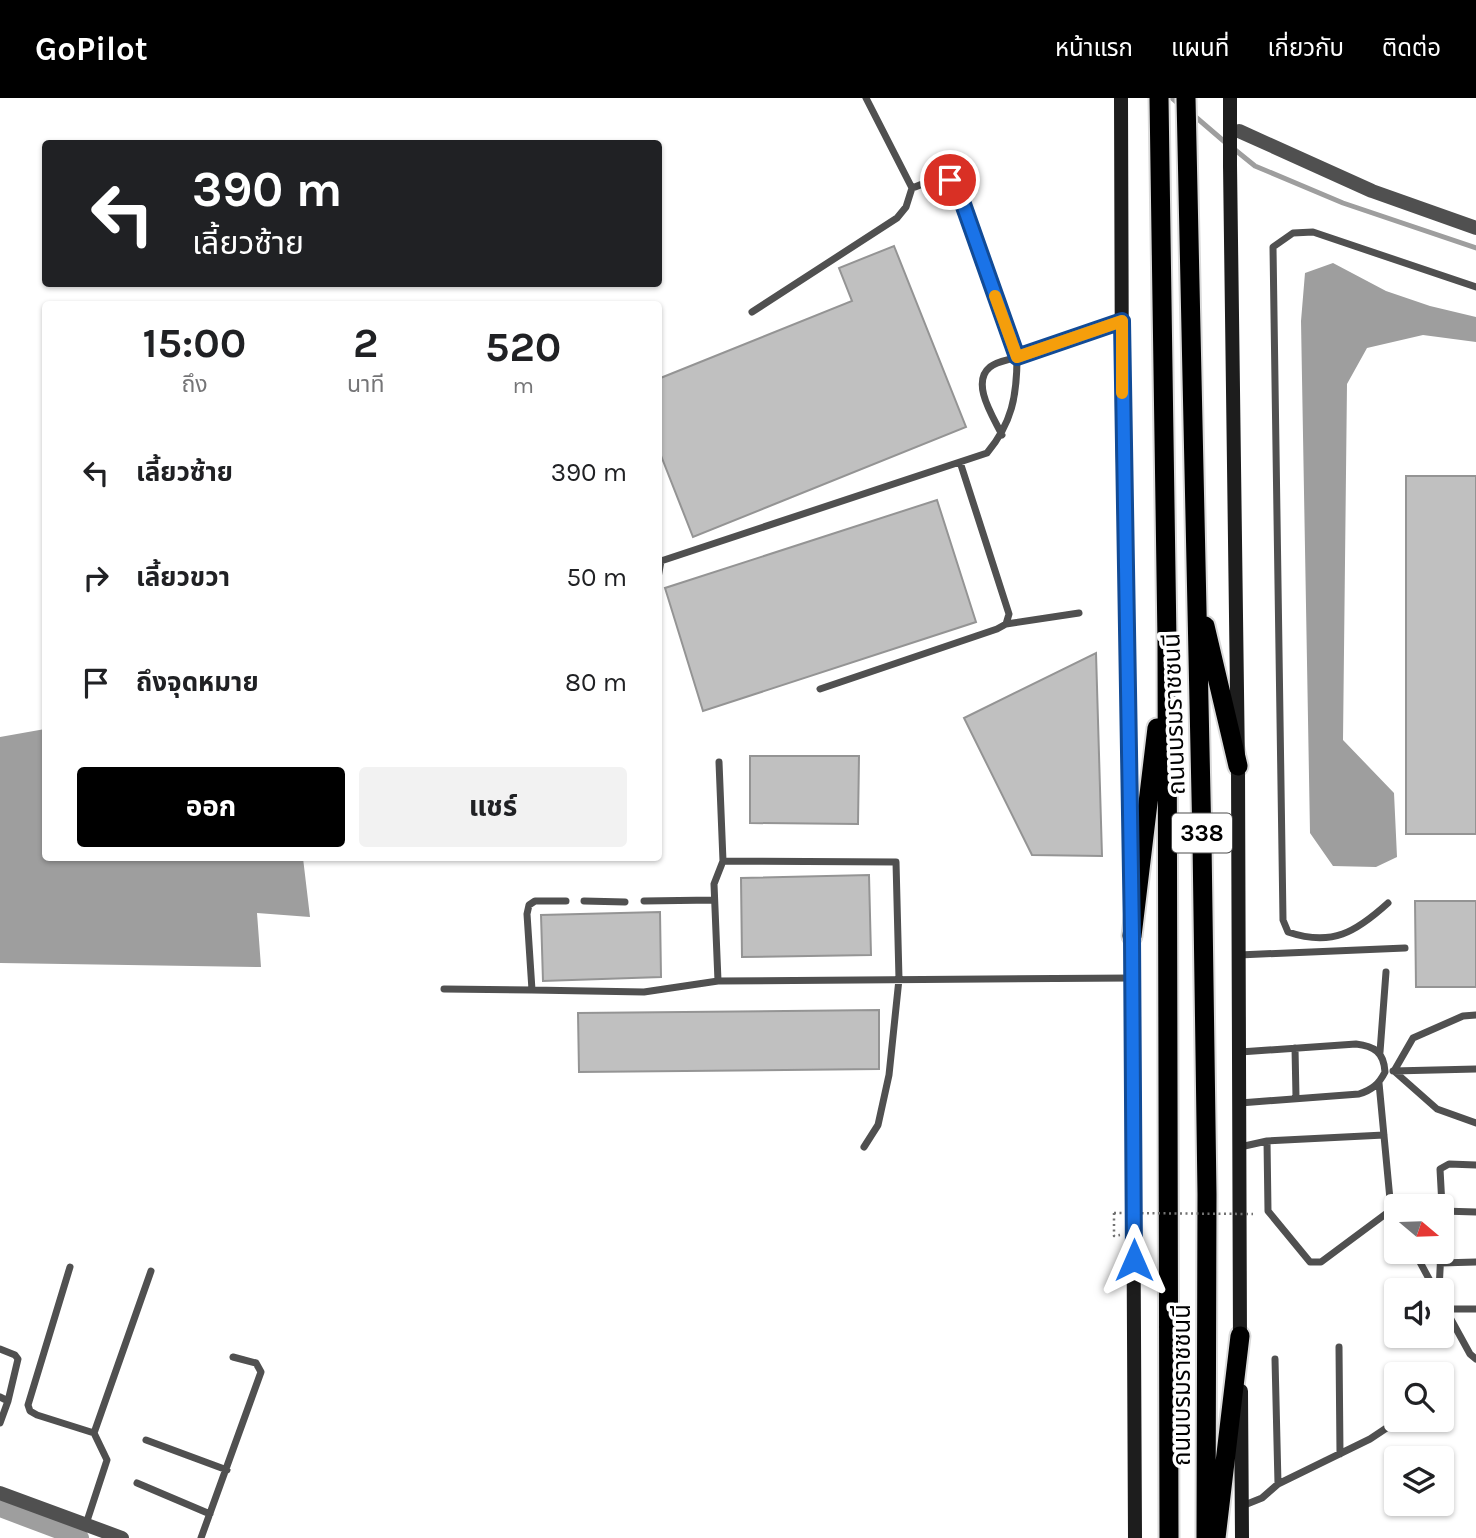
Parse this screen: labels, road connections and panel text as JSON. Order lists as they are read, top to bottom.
{
  "streets": {
    "highway": ["ถนนบรมราชชนนี", "338"]
  },
  "north": "right",
  "page": {
    "header": "GoPilot",
    "nav": [
      "หน้าแรก",
      "แผนที่",
      "เกี่ยวกับ",
      "ติดต่อ"
    ],
    "turn": ["390 m", "เลี้ยวซ้าย"],
    "eta": [
      "15:00",
      "ถึง",
      "2",
      "นาที",
      "520",
      "m"
    ],
    "list": [
      {
        "name": "เลี้ยวซ้าย",
        "value": "390 m"
      },
      {
        "name": "เลี้ยวขวา",
        "value": "50 m"
      },
      {
        "name": "ถึงจุดหมาย",
        "value": "80 m"
      }
    ],
    "buttons": ["ออก", "แชร์"]
  }
}
